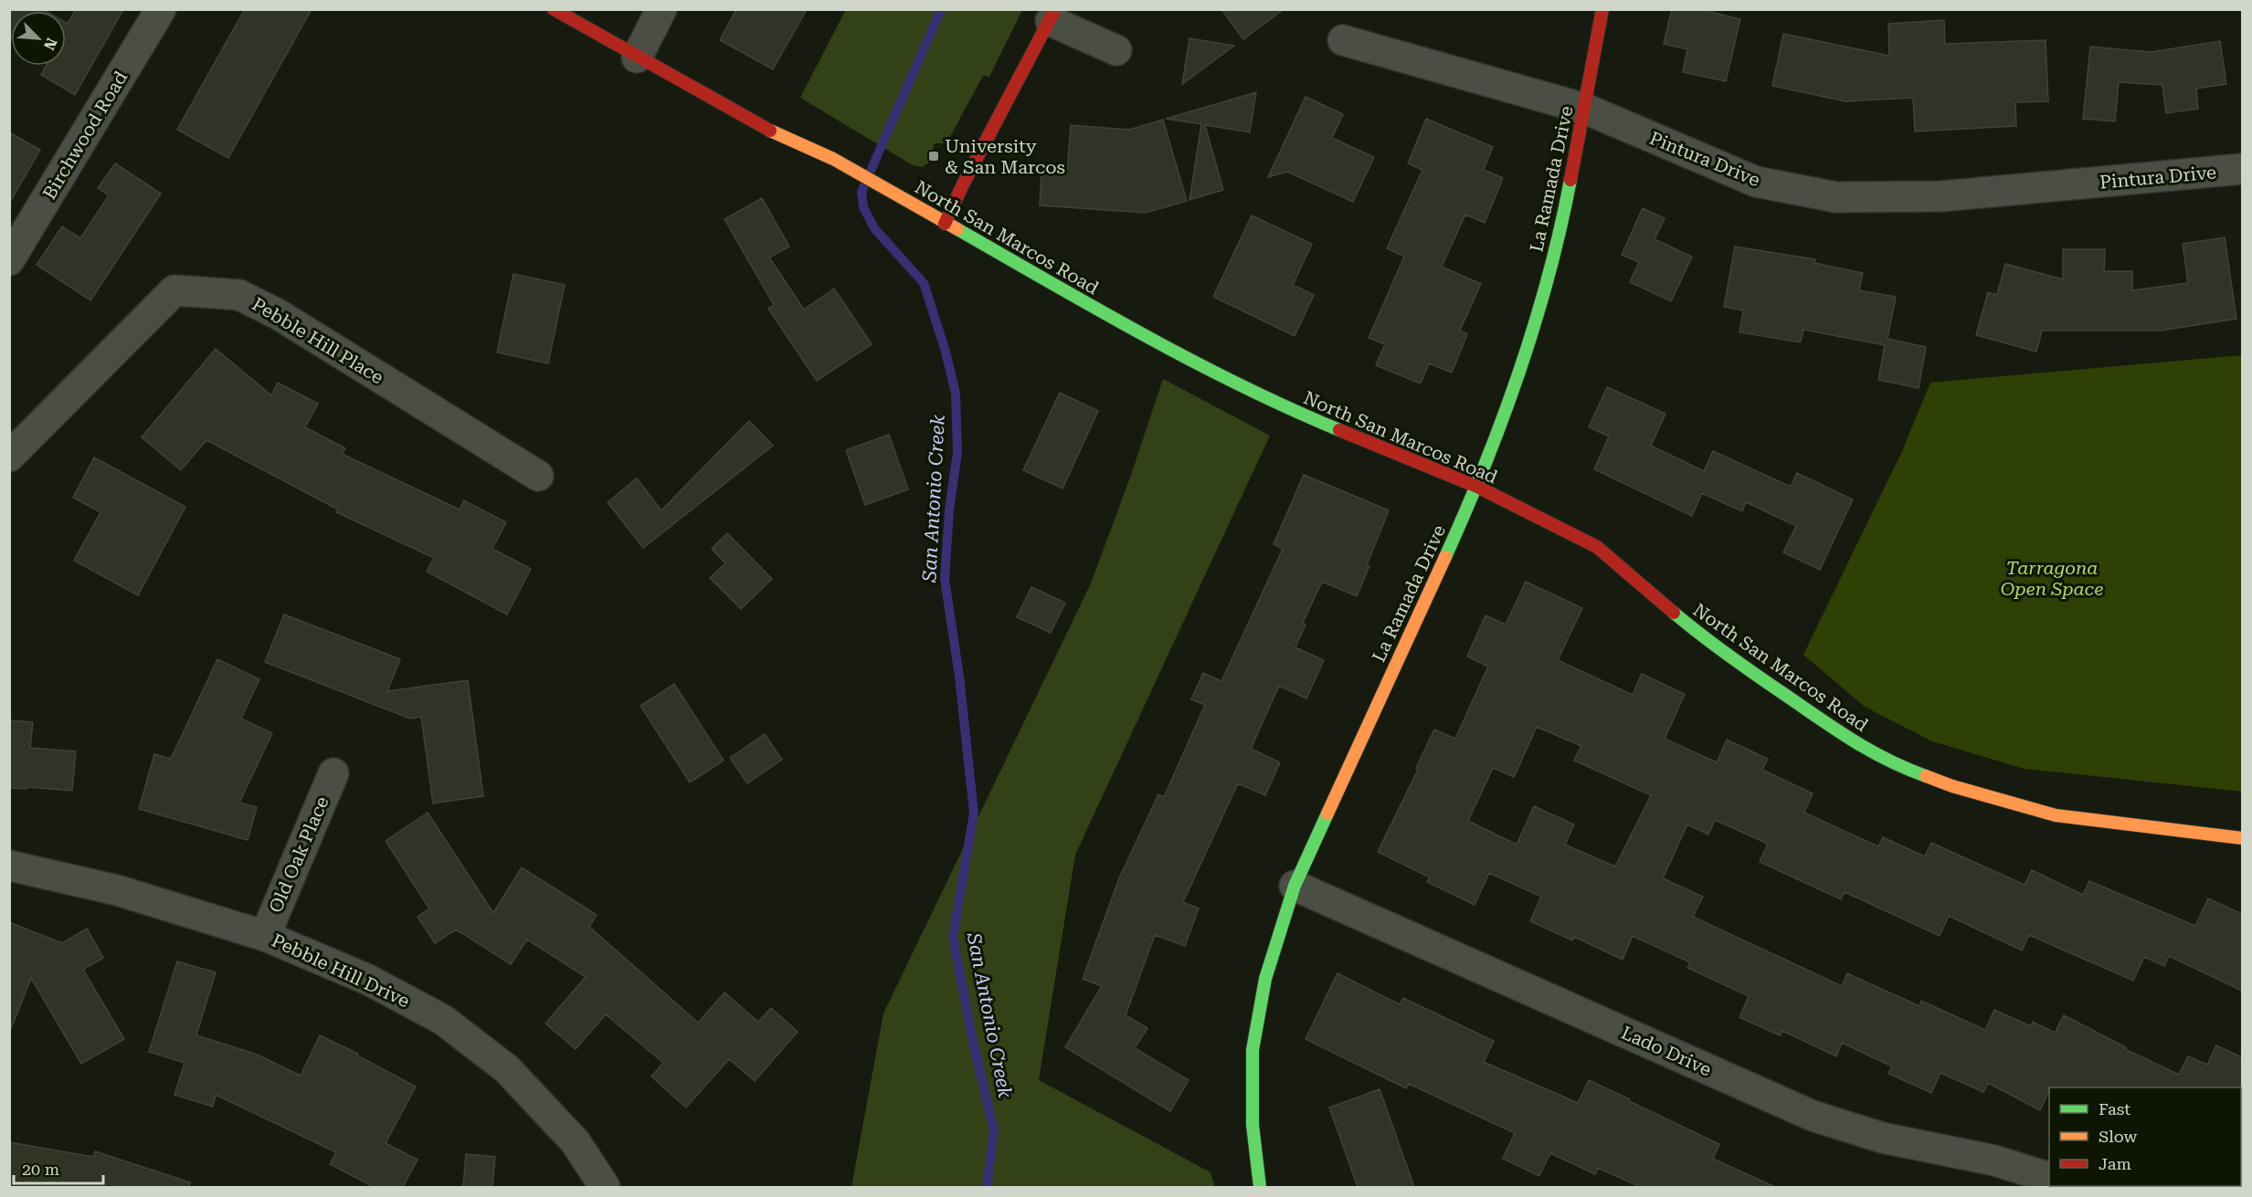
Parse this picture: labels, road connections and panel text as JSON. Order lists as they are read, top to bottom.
{
  "streets": {
    "street": [
      "Birchwood Road",
      "Pintura Drive",
      "La Ramada Drive",
      "North San Marcos Road",
      "Pebble Hill Place",
      "Old Oak Place",
      "Pebble Hill Drive",
      "Lado Drive"
    ]
  },
  "crossings": [
    ["Pintura Drive", "La Ramada Drive"],
    ["La Ramada Drive", "North San Marcos Road"],
    ["La Ramada Drive", "Lado Drive"],
    ["Old Oak Place", "Pebble Hill Drive"]
  ],
  "water": ["San Antonio Creek"],
  "parks": ["Tarragona Open Space"],
  "places": {
    "transit": ["University & San Marcos"]
  },
  "legend": ["Fast", "Slow", "Jam"],
  "scale_bar": "20 m",
  "north": "bottom right"
}
